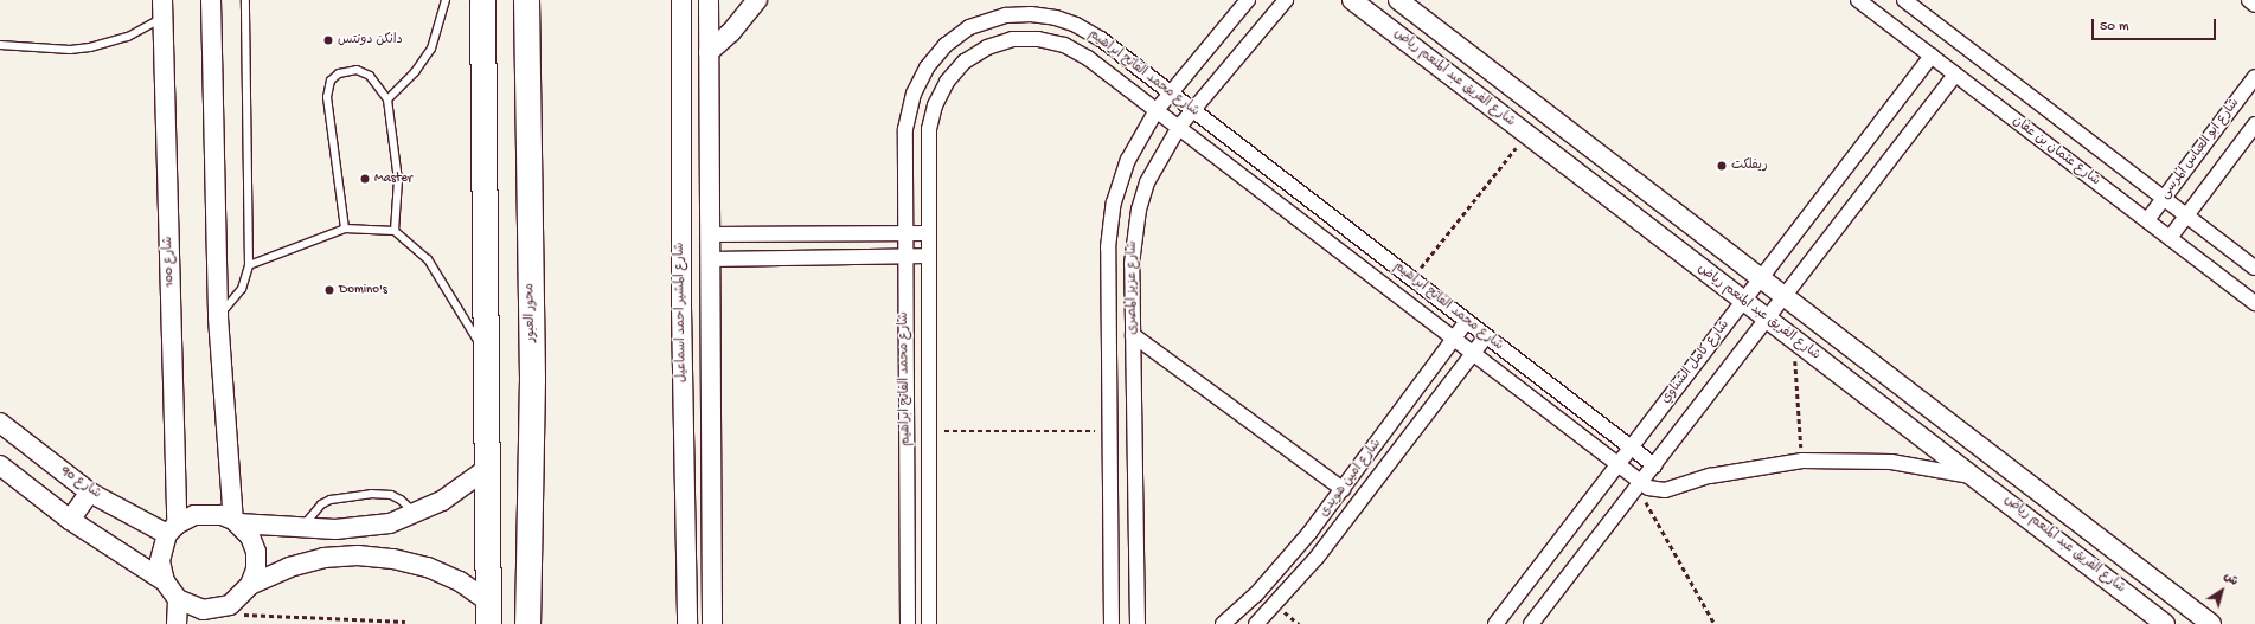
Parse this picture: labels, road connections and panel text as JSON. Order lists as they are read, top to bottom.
{
  "streets": {
    "highway": ["محور العبور"],
    "street": [
      "شارع محمد الفاتح ابراهيم",
      "شارع الفريق عبد المنعم رياض",
      "شارع ابو العباس المرسى",
      "شارع عثمان بن عفان",
      "شارع 100",
      "شارع عزيز المصرى",
      "شارع المشير احمد اسماعيل",
      "شارع كامل الشناوي",
      "شارع امين هويدى",
      "شارع 90"
    ]
  },
  "crossings": [
    ["شارع محمد الفاتح ابراهيم", "شارع الفريق عبد المنعم رياض"],
    ["شارع محمد الفاتح ابراهيم", "شارع عزيز المصرى"],
    ["شارع محمد الفاتح ابراهيم", "شارع كامل الشناوي"],
    ["شارع محمد الفاتح ابراهيم", "شارع امين هويدى"],
    ["شارع الفريق عبد المنعم رياض", "شارع كامل الشناوي"],
    ["شارع ابو العباس المرسى", "شارع عثمان بن عفان"],
    ["شارع عثمان بن عفان", "شارع كامل الشناوي"],
    ["شارع 100", "شارع 90"]
  ],
  "places": [
    "دانكن دونتس",
    "ريفلكت",
    "Master",
    "Domino's"
  ],
  "scale_bar": "50 m",
  "north": "top right"
}
